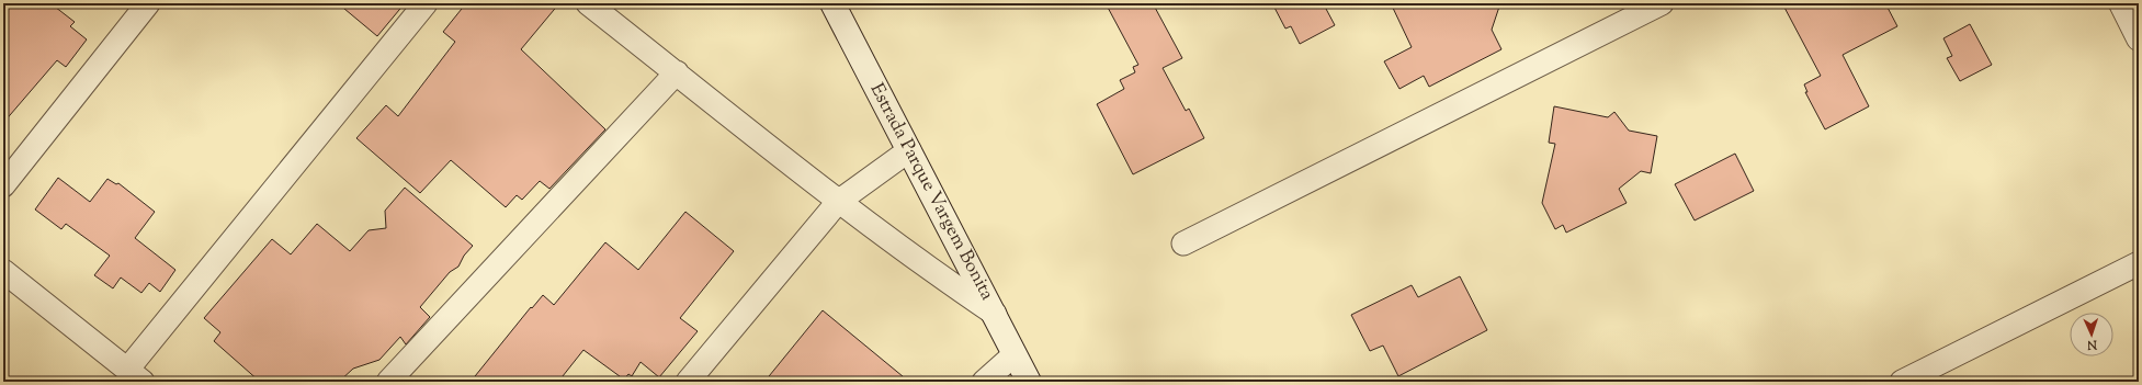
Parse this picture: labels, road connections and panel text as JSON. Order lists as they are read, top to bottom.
{
  "streets": {
    "main road": ["Estrada Parque Vargem Bonita"]
  },
  "north": "bottom"
}
